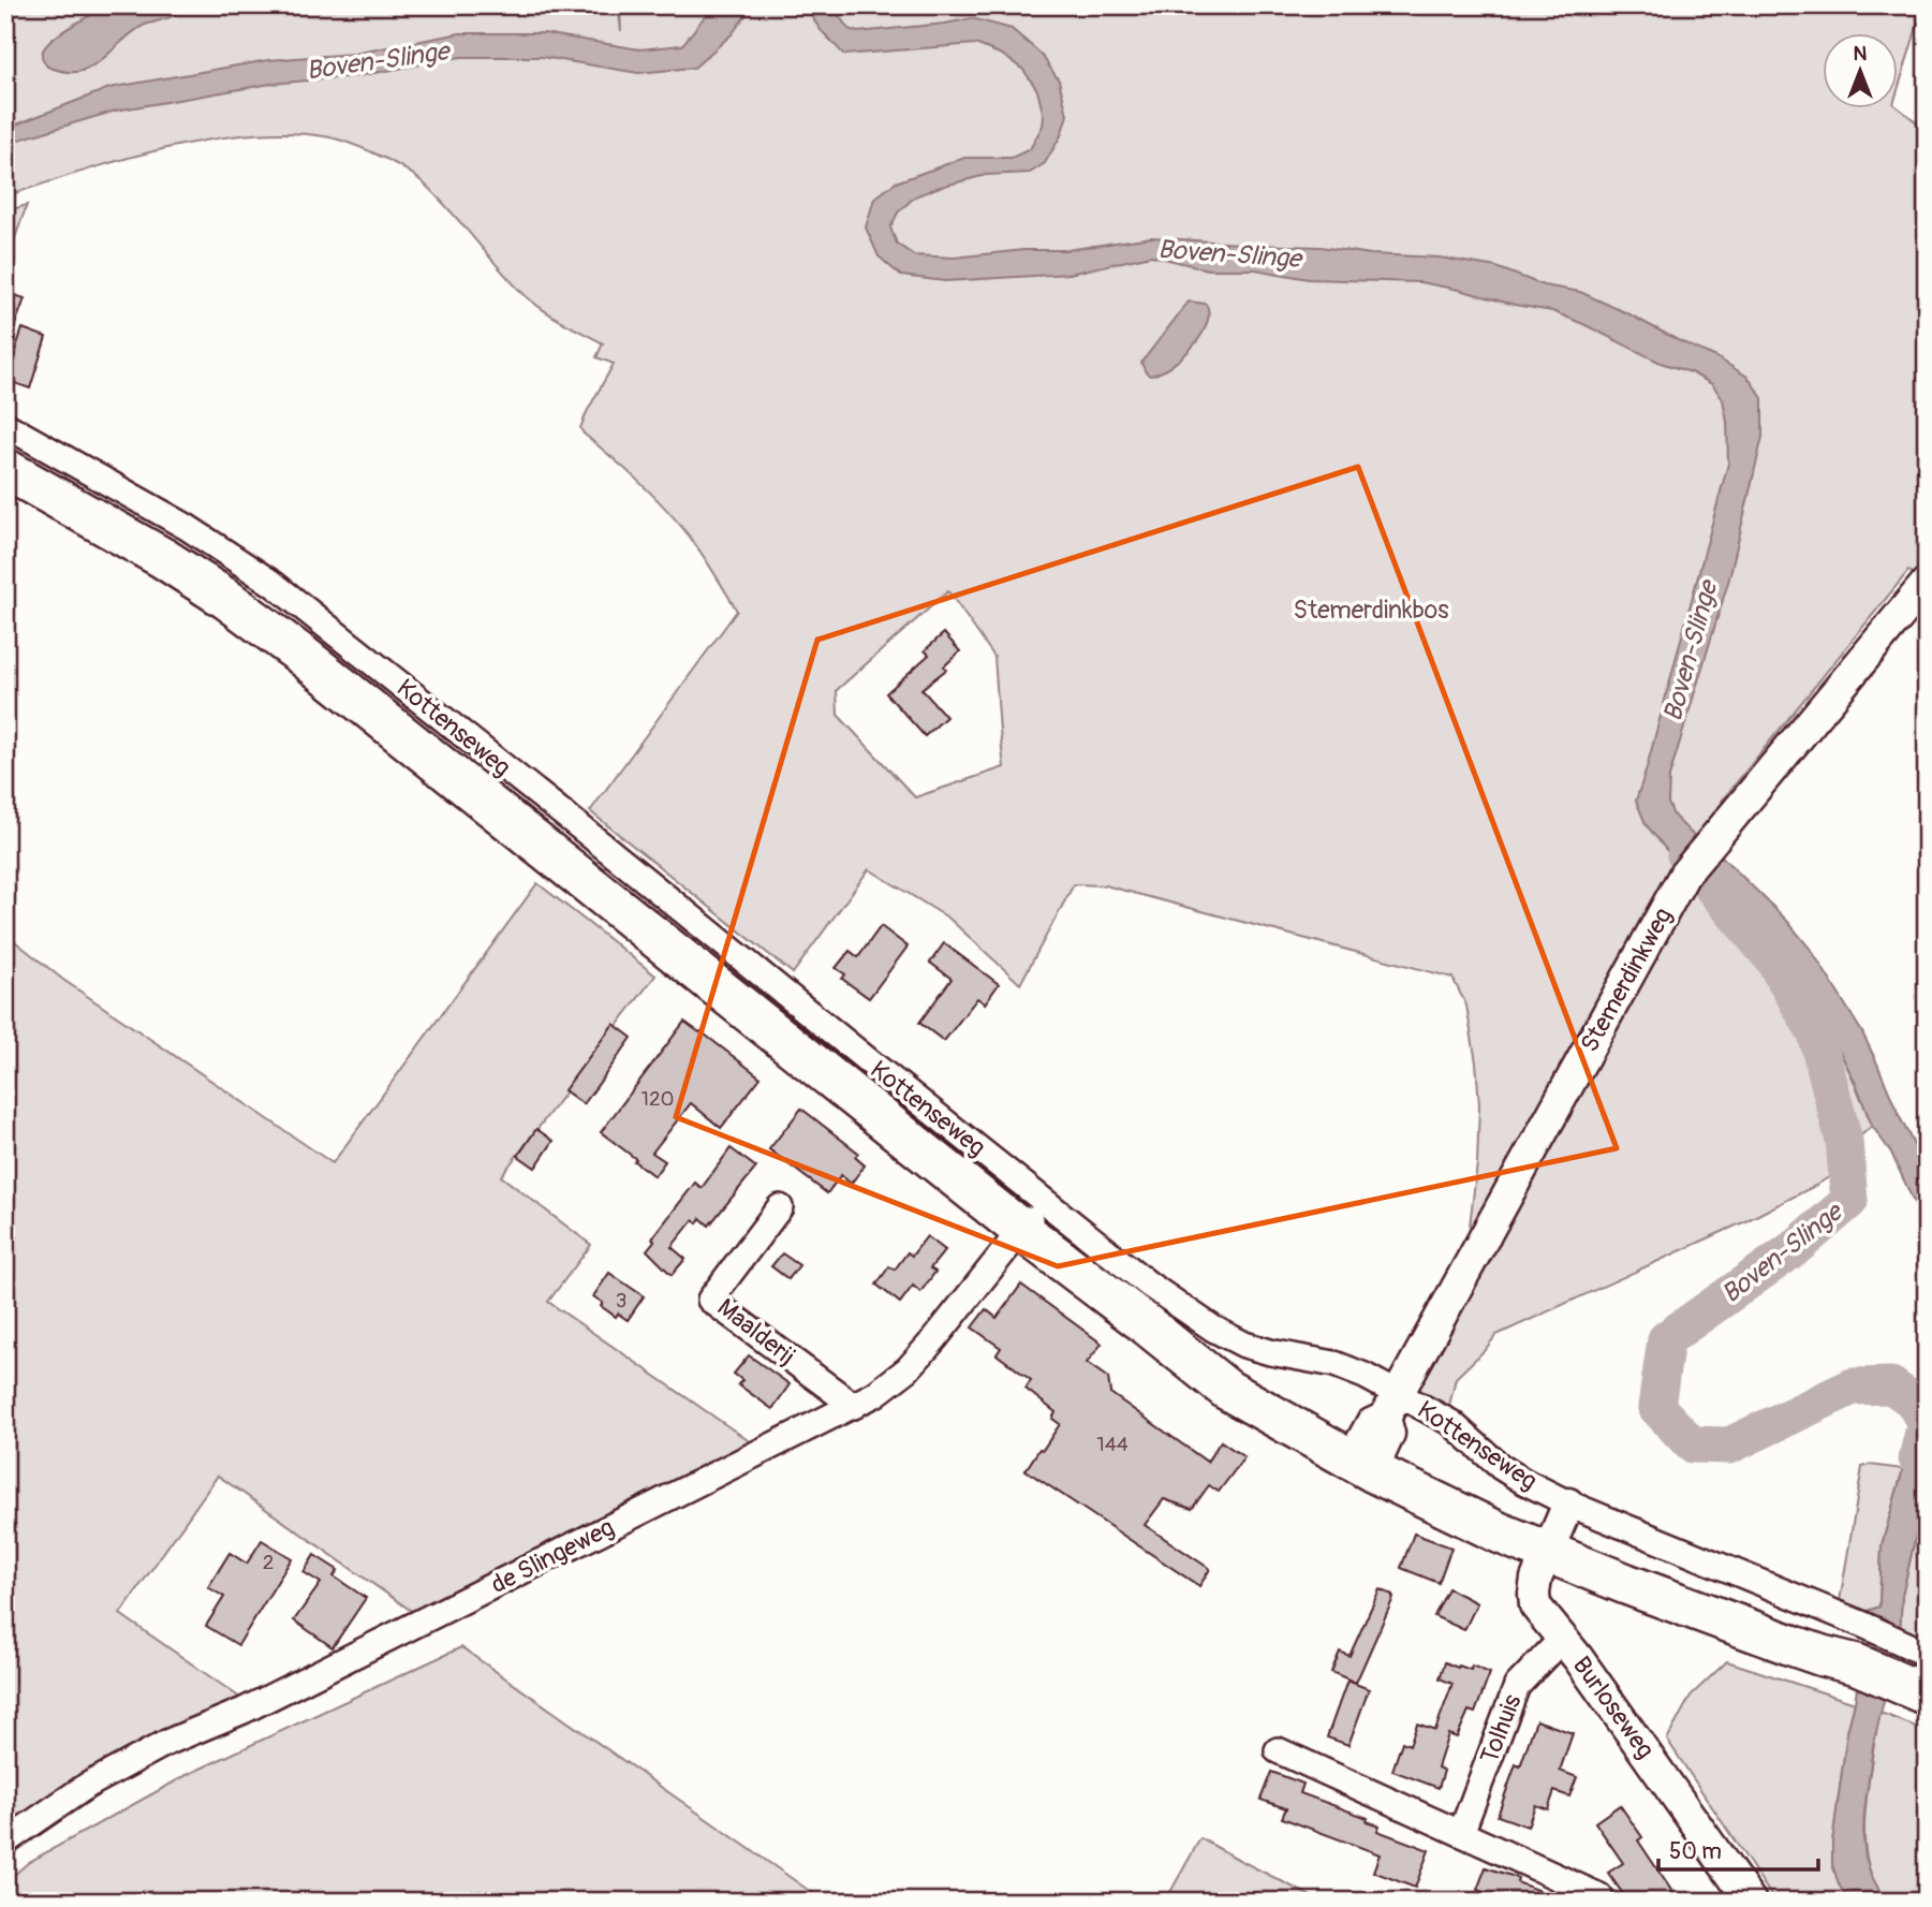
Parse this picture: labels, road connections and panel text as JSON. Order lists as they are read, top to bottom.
{
  "streets": {
    "main road": ["Kottenseweg"],
    "street": [
      "Stemerdinkweg",
      "Maalderij",
      "de Slingeweg",
      "Burloseweg",
      "Tolhuis"
    ]
  },
  "crossings": [
    ["Kottenseweg", "Stemerdinkweg"],
    ["Kottenseweg", "de Slingeweg"],
    ["Kottenseweg", "Burloseweg"],
    ["Maalderij", "de Slingeweg"],
    ["Burloseweg", "Tolhuis"]
  ],
  "water": ["Boven-Slinge"],
  "parks": ["Stemerdinkbos"],
  "house_numbers": [
    "120",
    "3",
    "144",
    "2"
  ],
  "scale_bar": "50 m",
  "north": "top"
}
